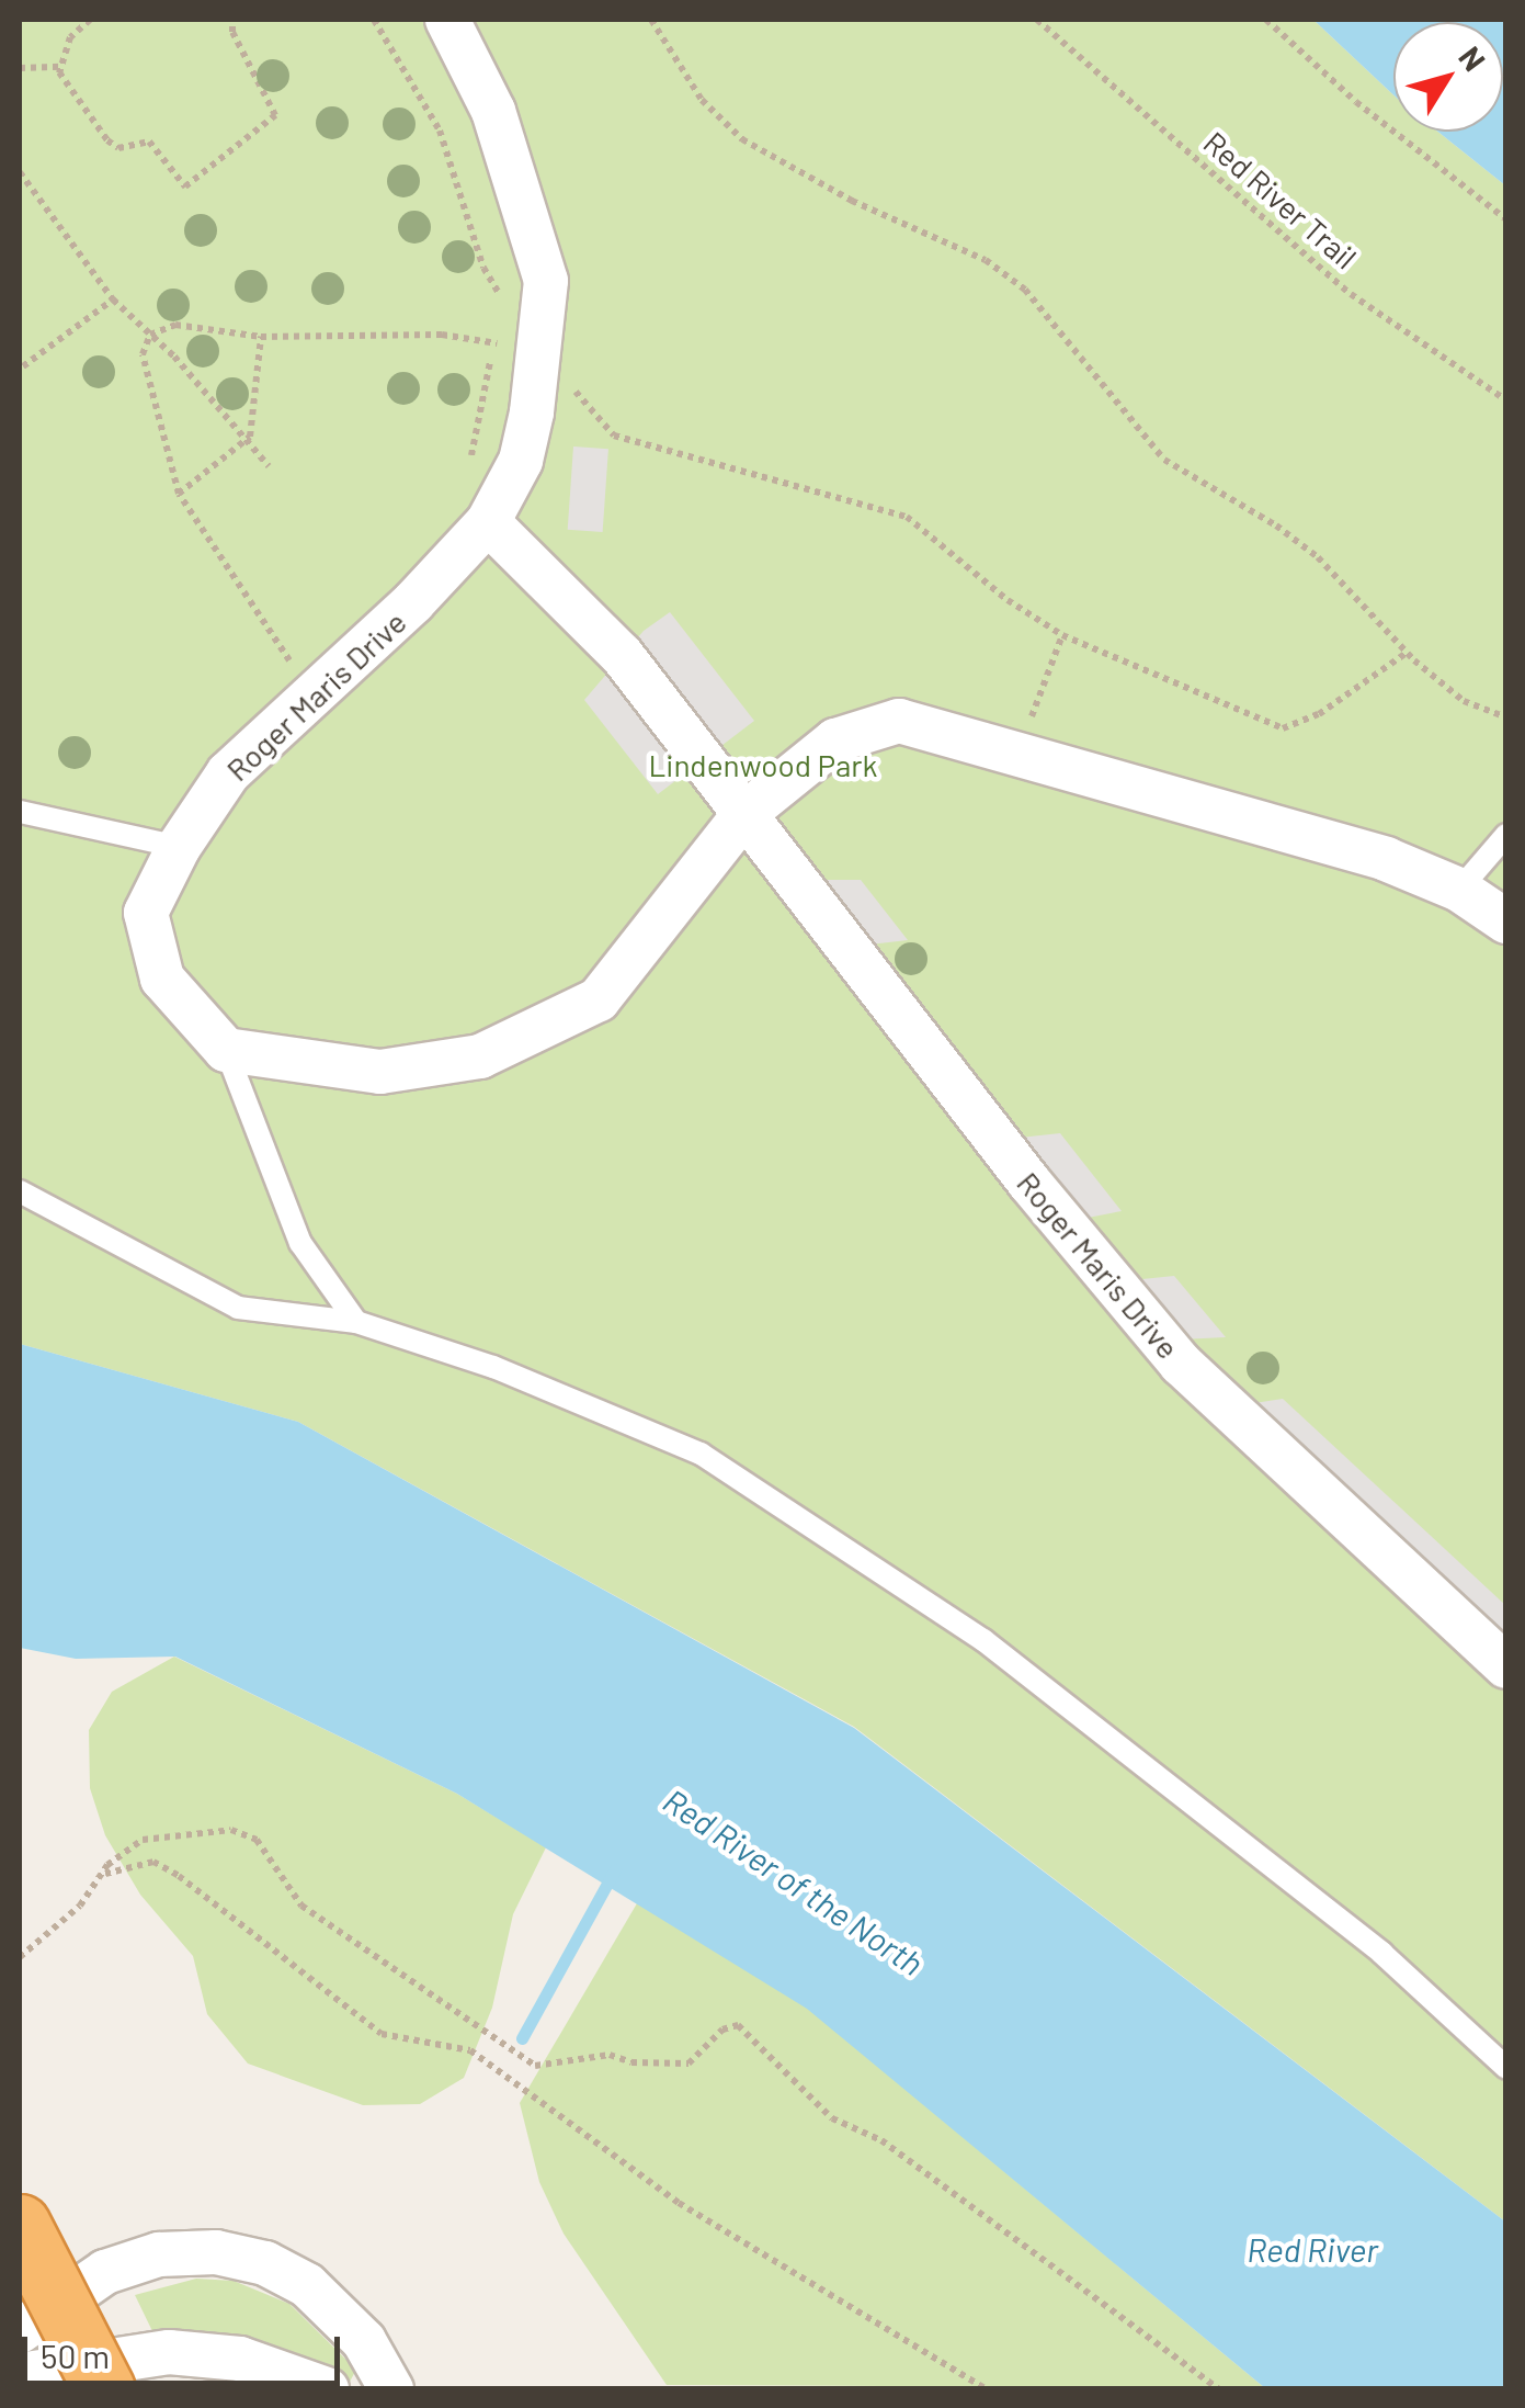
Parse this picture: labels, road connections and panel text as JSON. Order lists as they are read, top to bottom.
{
  "streets": {
    "street": ["Roger Maris Drive"],
    "path": ["Red River Trail"]
  },
  "water": ["Red River of the North", "Red River"],
  "parks": ["Lindenwood Park"],
  "scale_bar": "50 m",
  "north": "top right"
}
